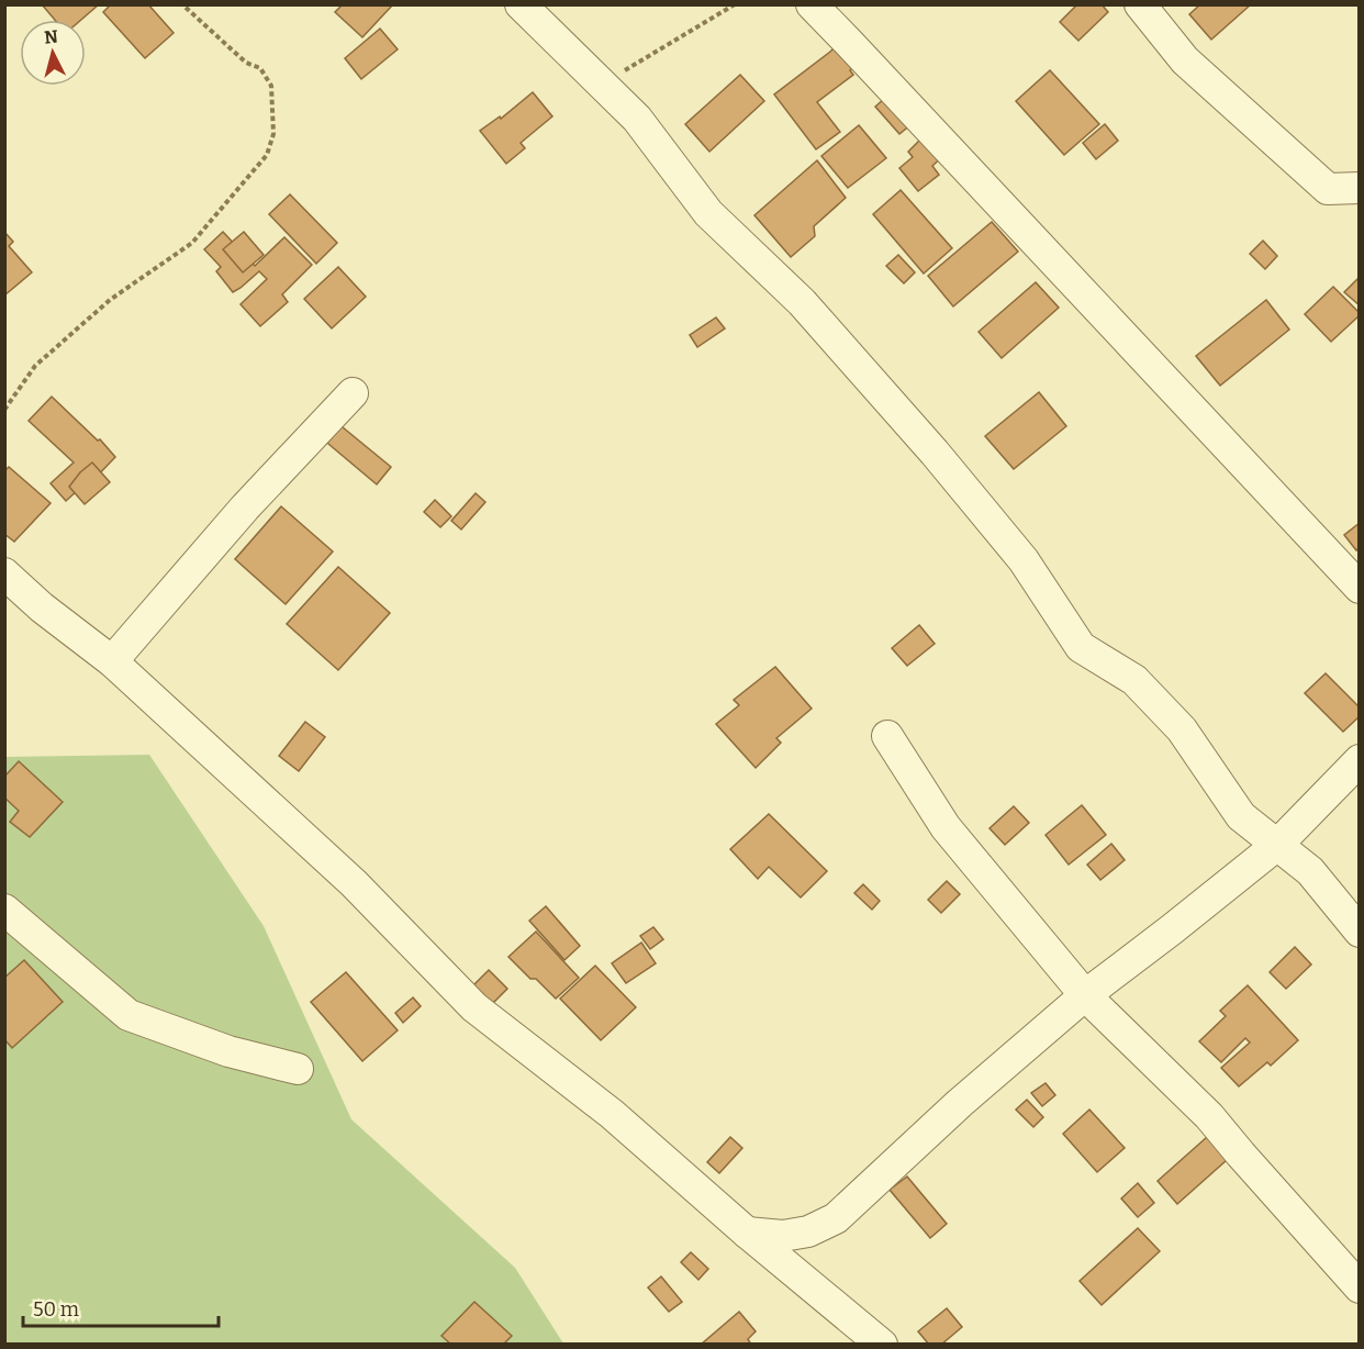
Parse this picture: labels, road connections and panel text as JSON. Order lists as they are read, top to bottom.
{
  "scale_bar": "50 m",
  "north": "top"
}
